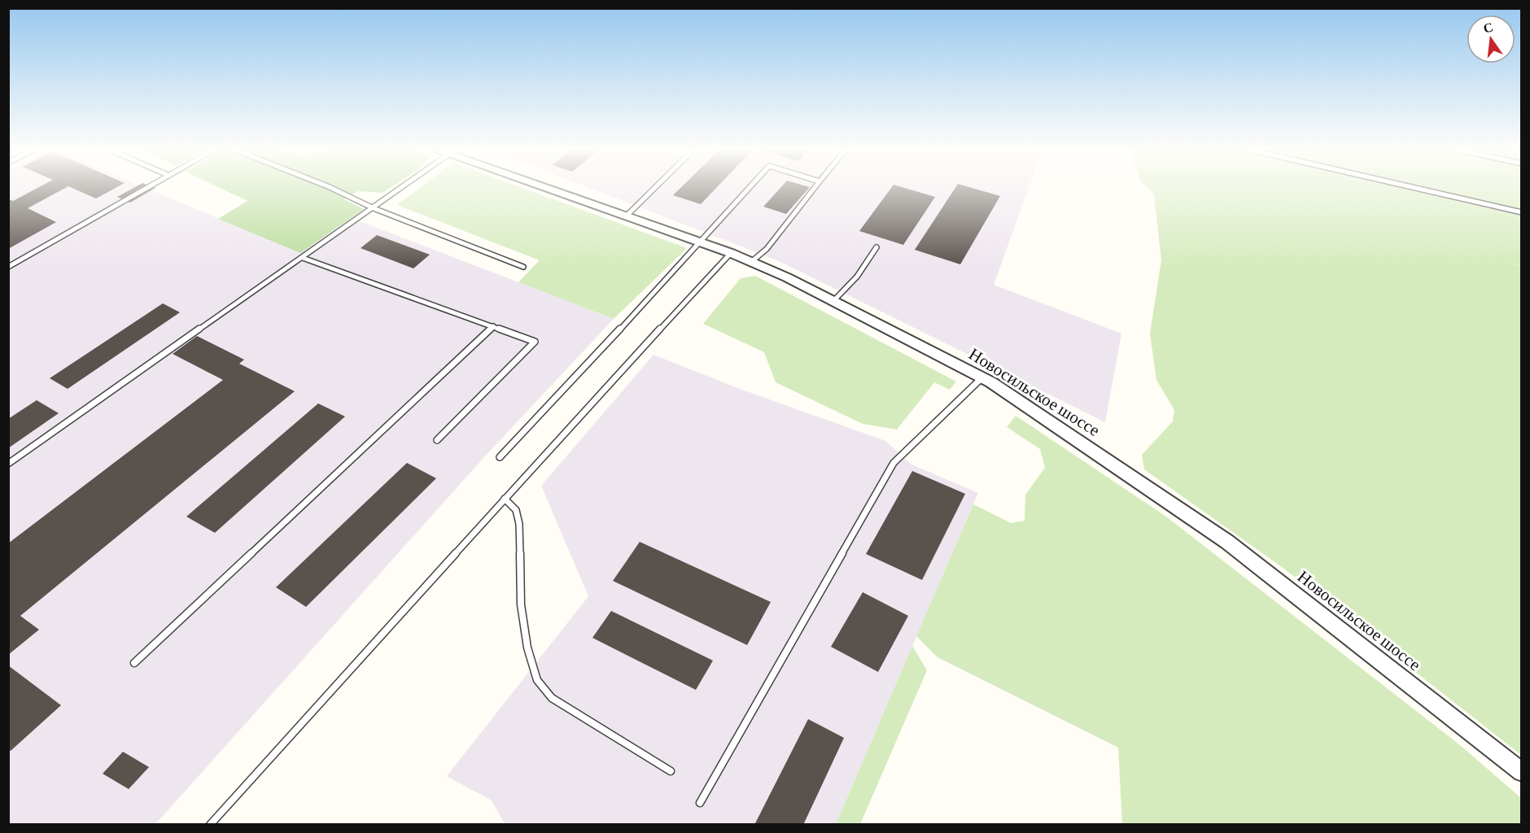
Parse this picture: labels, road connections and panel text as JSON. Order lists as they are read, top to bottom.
{
  "streets": {
    "street": ["Новосильское шоссе"]
  },
  "north": "top"
}
